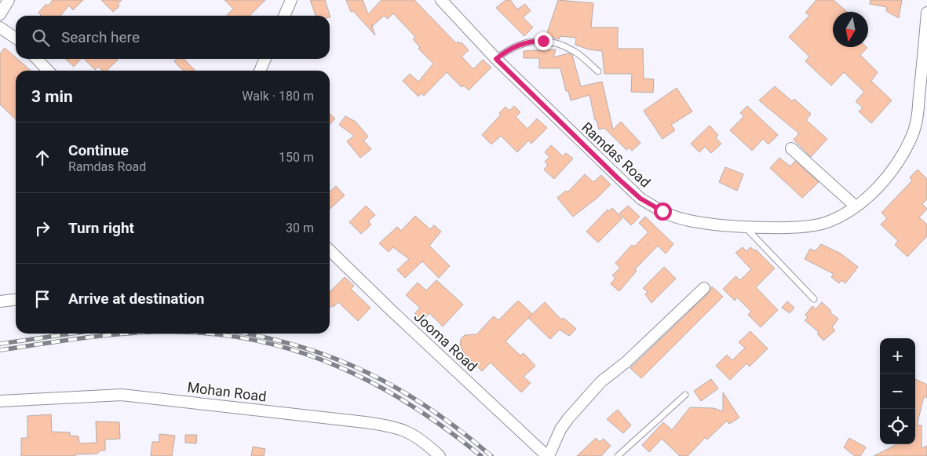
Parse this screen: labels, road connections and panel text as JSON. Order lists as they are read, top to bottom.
{
  "streets": {
    "street": ["Ramdas Road", "Jooma Road", "Mohan Road"]
  },
  "north": "bottom",
  "page": {
    "search": "Search here",
    "heading": ["3 min", "Walk · 180 m"],
    "list": [
      ["Continue", "Ramdas Road", "150 m"],
      ["Turn right", "30 m"],
      "Arrive at destination"
    ],
    "map_buttons": ["+", "−"]
  }
}
